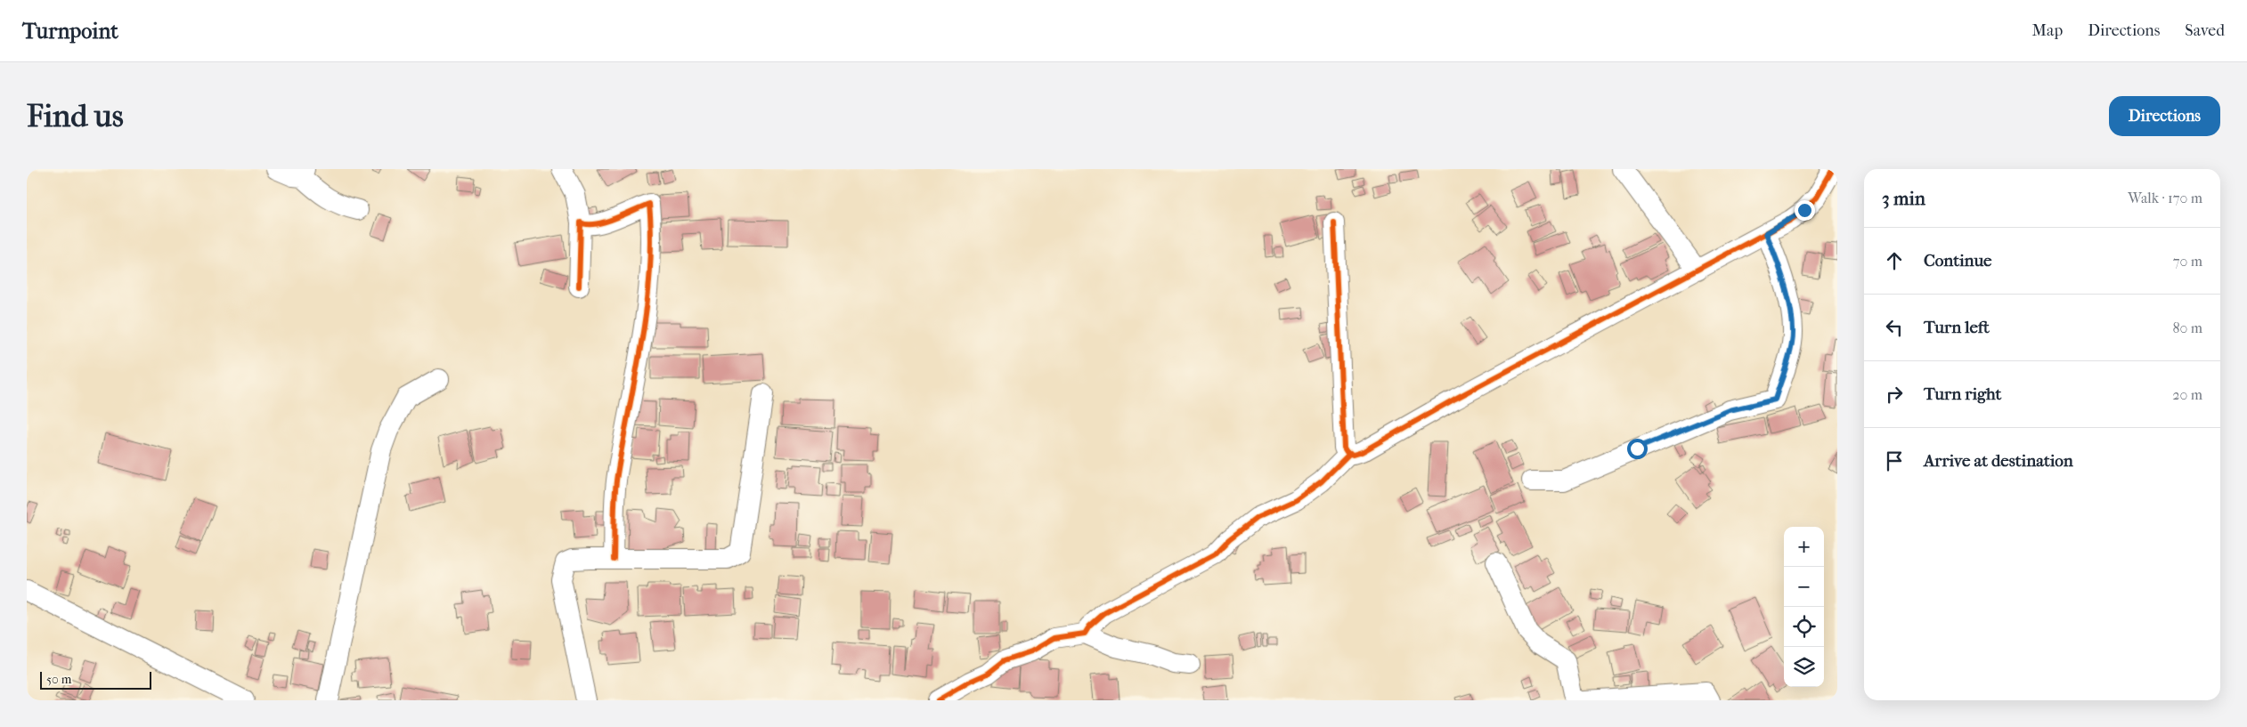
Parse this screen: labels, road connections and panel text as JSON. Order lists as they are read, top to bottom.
{
  "scale_bar": "50 m",
  "page": {
    "header": "Turnpoint",
    "nav": ["Map", "Directions", "Saved"],
    "buttons": "Directions",
    "title": "Find us",
    "heading": ["3 min", "Walk · 170 m"],
    "list": [
      ["Continue", "70 m"],
      ["Turn left", "80 m"],
      ["Turn right", "20 m"],
      "Arrive at destination"
    ],
    "map_buttons": ["+", "−"],
    "scale": "50 m"
  }
}
